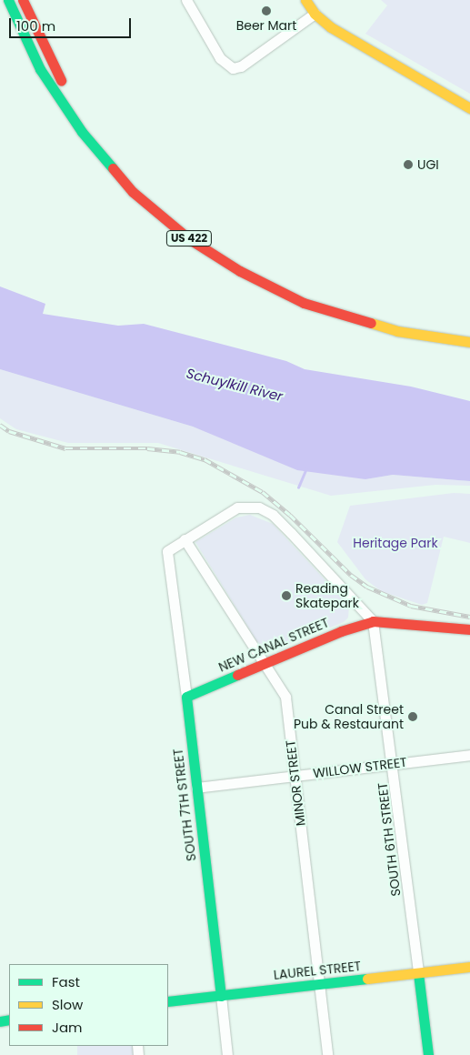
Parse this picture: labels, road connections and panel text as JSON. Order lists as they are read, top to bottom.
{
  "streets": {
    "main road": [
      "US 422",
      "NEW CANAL STREET",
      "SOUTH 7TH STREET",
      "SOUTH 6TH STREET",
      "LAUREL STREET"
    ],
    "street": ["WILLOW STREET", "MINOR STREET"]
  },
  "crossings": [
    ["NEW CANAL STREET", "MINOR STREET"],
    ["NEW CANAL STREET", "SOUTH 7TH STREET"],
    ["NEW CANAL STREET", "SOUTH 6TH STREET"],
    ["WILLOW STREET", "MINOR STREET"],
    ["WILLOW STREET", "SOUTH 7TH STREET"],
    ["WILLOW STREET", "SOUTH 6TH STREET"],
    ["MINOR STREET", "SOUTH 7TH STREET"],
    ["MINOR STREET", "LAUREL STREET"],
    ["SOUTH 7TH STREET", "LAUREL STREET"],
    ["SOUTH 6TH STREET", "LAUREL STREET"]
  ],
  "water": ["Schuylkill River"],
  "parks": ["Heritage Park"],
  "places": [
    "Beer Mart",
    "UGI",
    "Reading Skatepark",
    "Canal Street Pub & Restaurant"
  ],
  "legend": ["Fast", "Slow", "Jam"],
  "scale_bar": "100 m"
}
